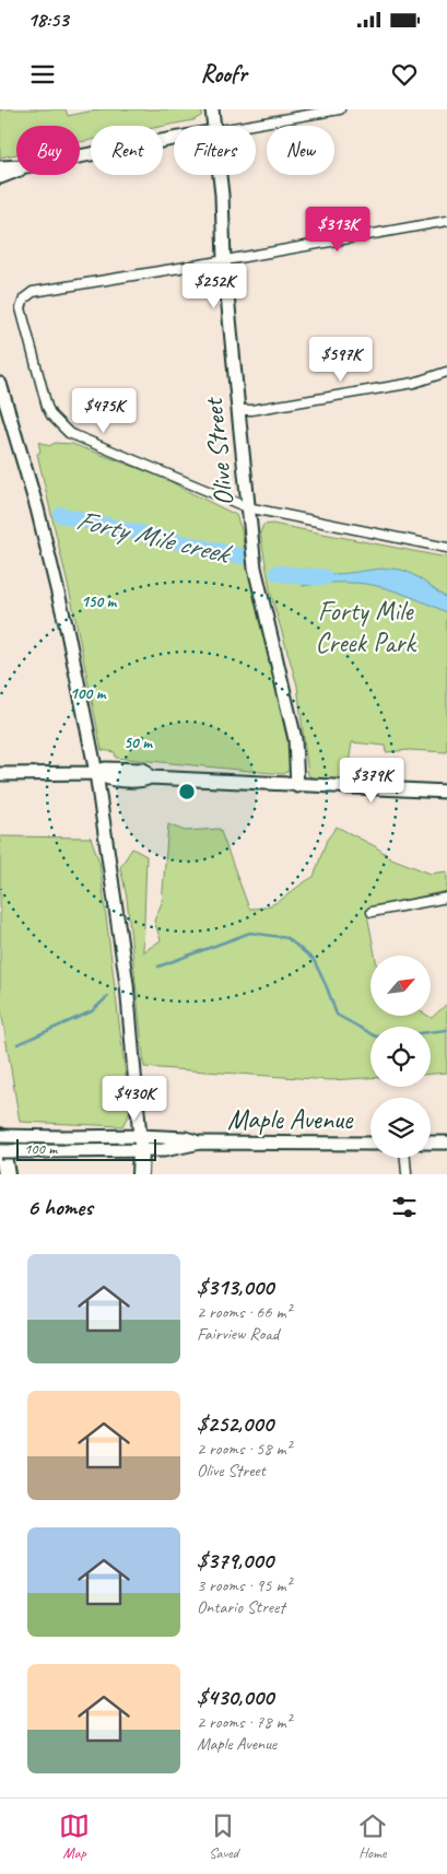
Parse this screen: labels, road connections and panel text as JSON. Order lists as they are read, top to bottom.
{
  "streets": {
    "street": ["Olive Street", "Maple Avenue"]
  },
  "water": ["Forty Mile creek"],
  "parks": ["Forty Mile Creek Park"],
  "scale_bar": "100 m",
  "north": "top right",
  "page": {
    "status": "18:53",
    "header": "Roofr",
    "chip": [
      "Buy",
      "Rent",
      "Filters",
      "New"
    ],
    "price": [
      "$313K",
      "$252K",
      "$597K",
      "$475K",
      "$379K",
      "$430K"
    ],
    "scale": "100 m",
    "heading": "6 homes",
    "list": [
      {
        "name": "$313,000",
        "note": "2 rooms · 66 m² · Fairview Road"
      },
      {
        "name": "$252,000",
        "note": "2 rooms · 58 m² · Olive Street"
      },
      {
        "name": "$379,000",
        "note": "3 rooms · 95 m² · Ontario Street"
      },
      {
        "name": "$430,000",
        "note": "2 rooms · 78 m² · Maple Avenue"
      }
    ],
    "tabs": ["Map", "Saved", "Home"]
  },
  "rings": ["150 m", "100 m", "50 m"]
}
